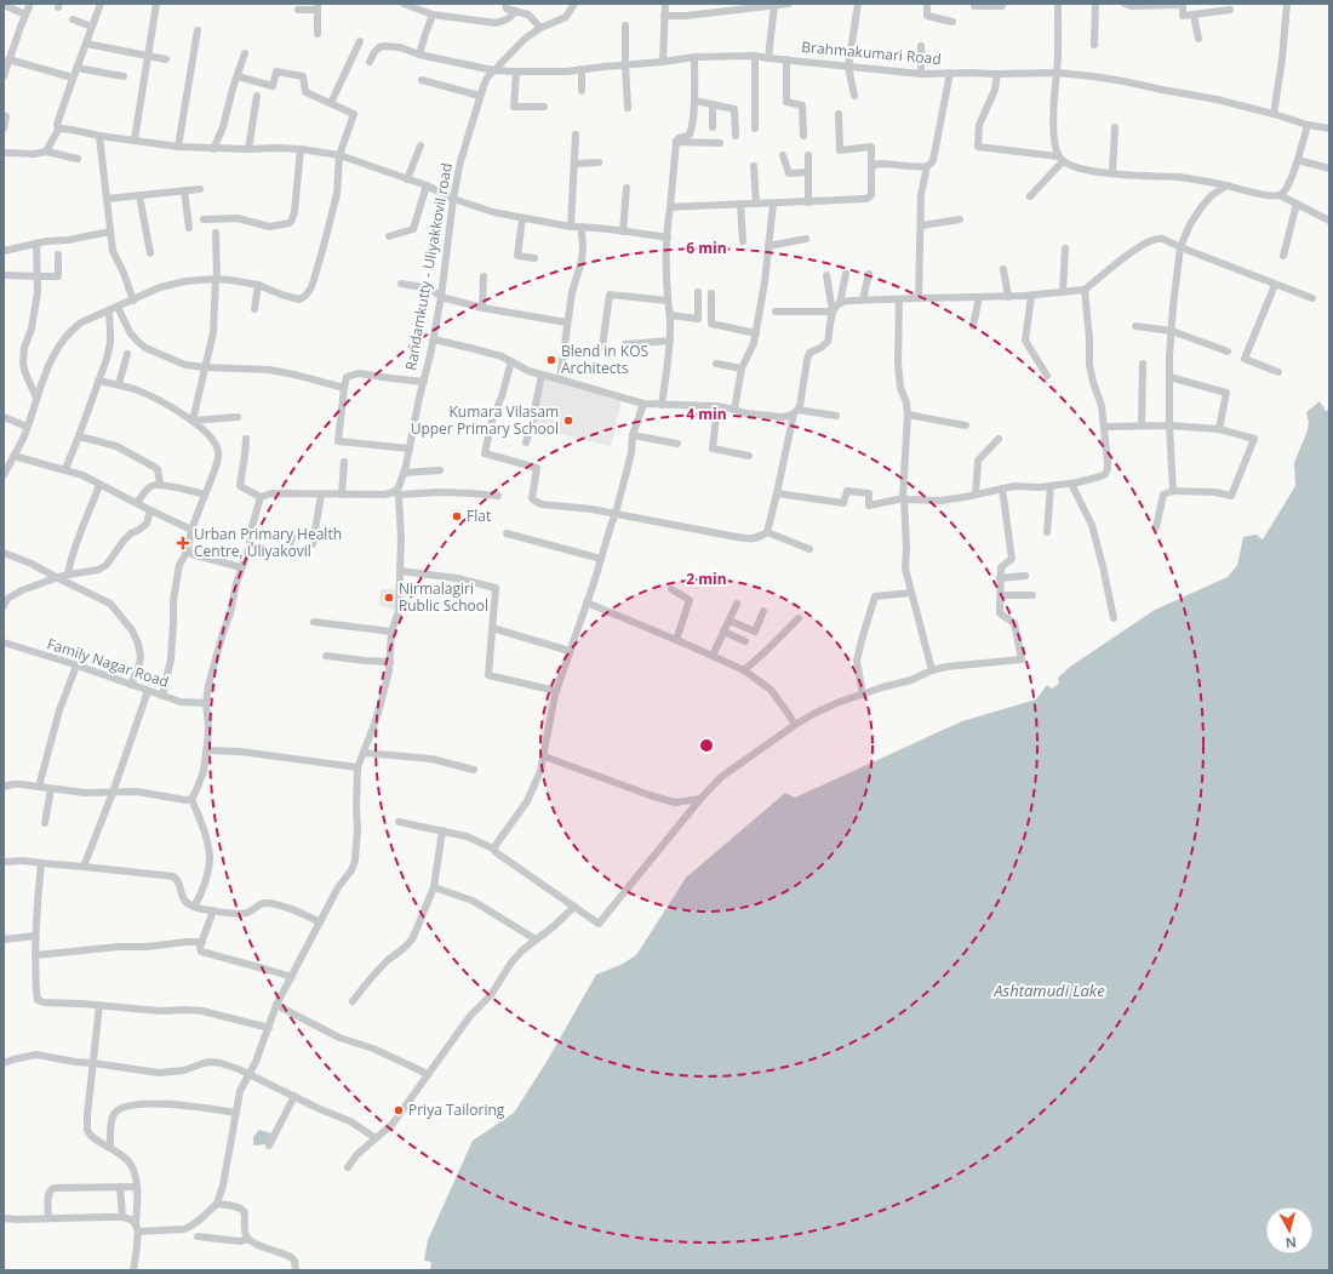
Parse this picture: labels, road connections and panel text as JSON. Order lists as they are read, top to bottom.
{
  "streets": {
    "street": ["Brahmakumari Road", "Randamkutty - Uliyakkovil road", "Family Nagar Road"]
  },
  "crossings": [
    ["Brahmakumari Road", "Randamkutty - Uliyakkovil road"]
  ],
  "water": ["Ashtamudi Lake"],
  "places": {
    "other": [
      "Blend in KOS Architects",
      "Kumara Vilasam Upper Primary School",
      "Flat",
      "Nirmalagiri Public School",
      "Priya Tailoring"
    ],
    "health": ["Urban Primary Health Centre, Uliyakovil"]
  },
  "north": "bottom",
  "rings": ["6 min", "4 min", "2 min"]
}
